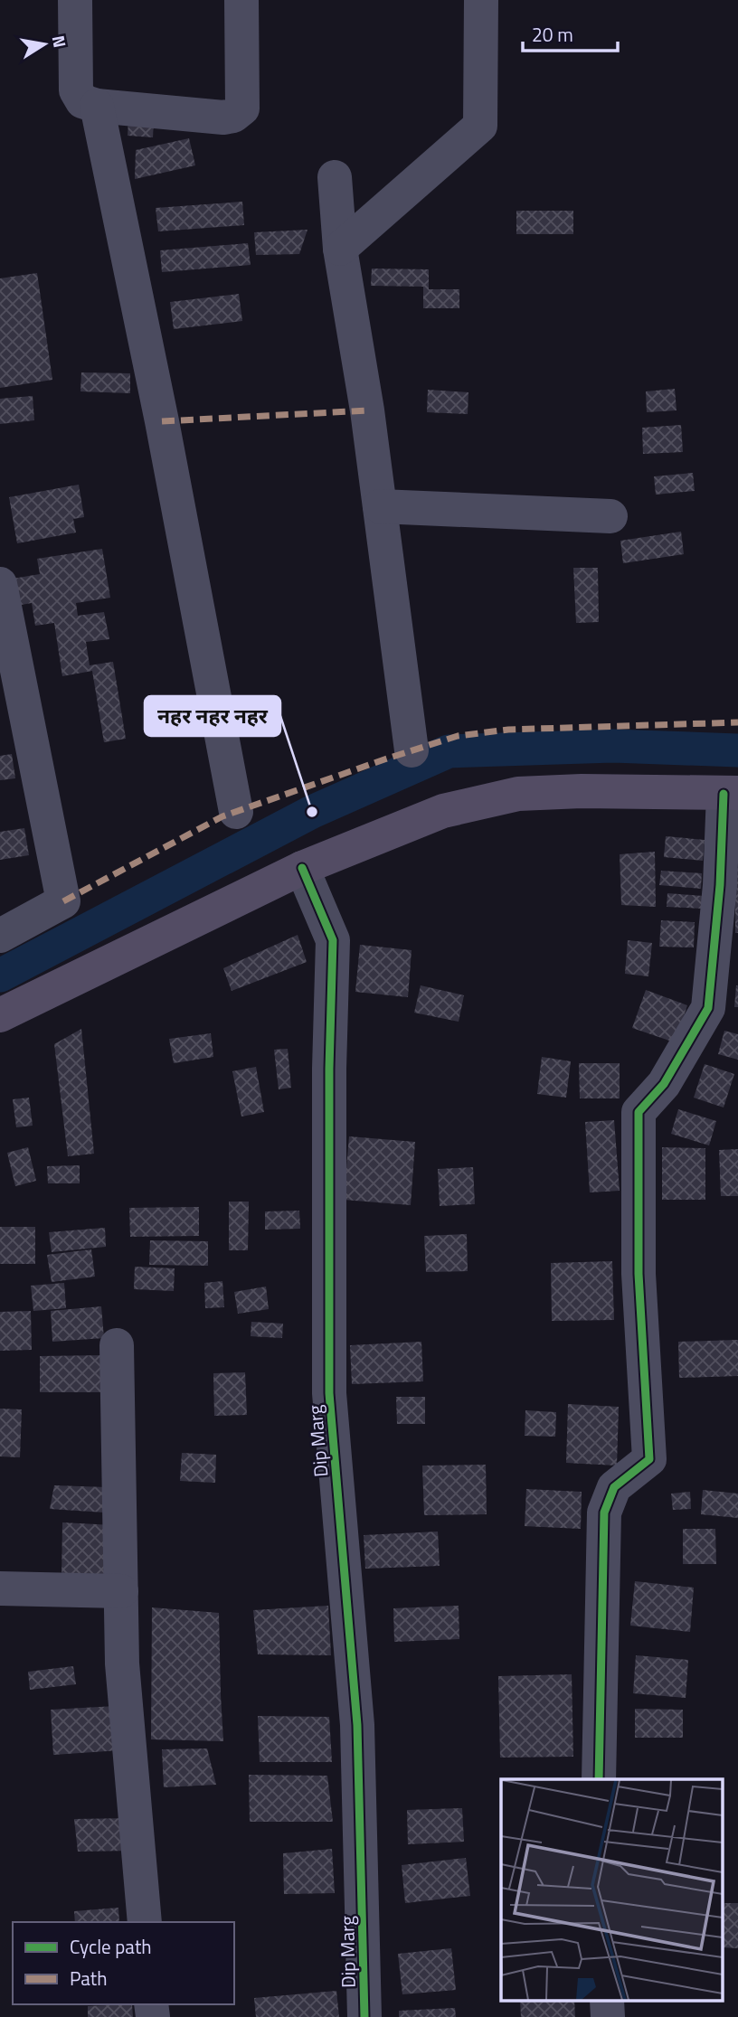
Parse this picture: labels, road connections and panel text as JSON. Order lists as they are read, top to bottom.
{
  "streets": {
    "street": ["Dip Marg"]
  },
  "places": ["नहर नहर नहर"],
  "legend": ["Cycle path", "Path"],
  "scale_bar": "20 m",
  "north": "right"
}
